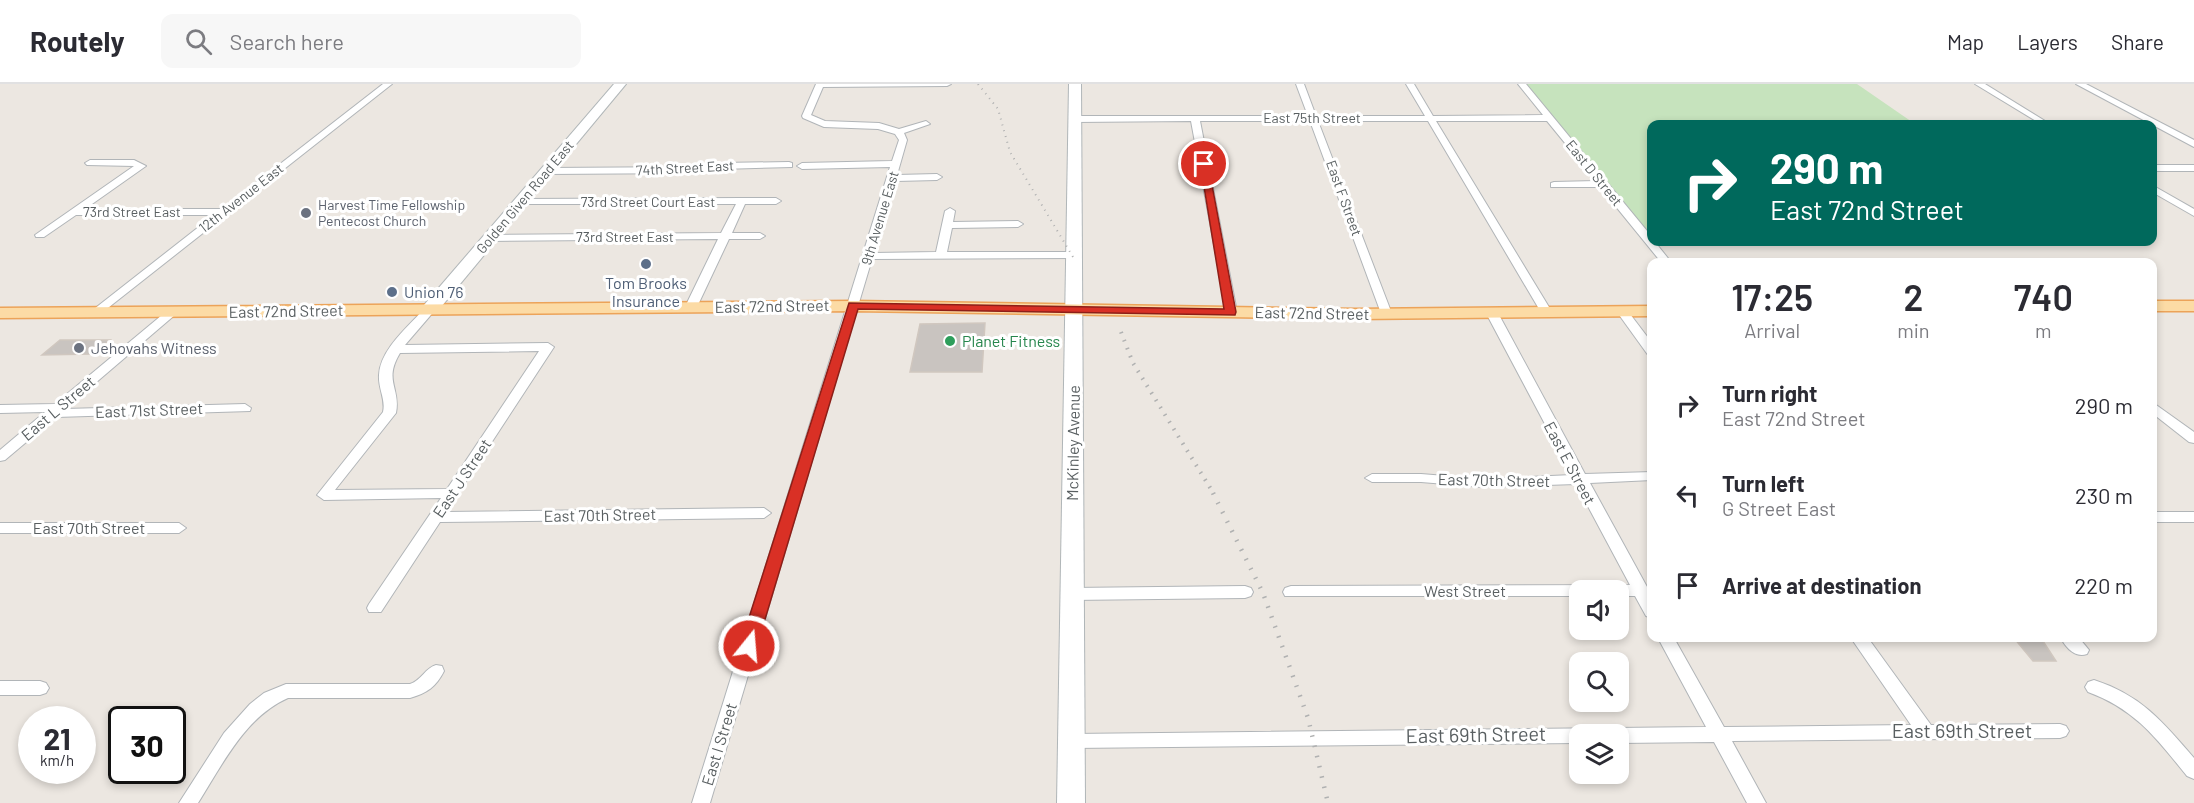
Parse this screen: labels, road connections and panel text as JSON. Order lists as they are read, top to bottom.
{
  "streets": {
    "main road": ["East 72nd Street"],
    "street": [
      "East 75th Street",
      "74th Street East",
      "East D Street",
      "Golden Given Road East",
      "12th Avenue East",
      "East F Street",
      "73rd Street Court East",
      "73rd Street East",
      "9th Avenue East",
      "East L Street",
      "East 71st Street",
      "McKinley Avenue",
      "East E Street",
      "East J Street",
      "East 70th Street",
      "West Street",
      "East 69th Street",
      "East I Street"
    ]
  },
  "crossings": [
    ["East 75th Street", "East D Street"],
    ["East 75th Street", "East F Street"],
    ["East 75th Street", "McKinley Avenue"],
    ["74th Street East", "Golden Given Road East"],
    ["Golden Given Road East", "73rd Street Court East"],
    ["Golden Given Road East", "73rd Street East"],
    ["Golden Given Road East", "East 72nd Street"],
    ["12th Avenue East", "73rd Street East"],
    ["12th Avenue East", "East 72nd Street"],
    ["East F Street", "East 72nd Street"],
    ["9th Avenue East", "East 72nd Street"],
    ["9th Avenue East", "East I Street"],
    ["East 72nd Street", "East L Street"],
    ["East 72nd Street", "McKinley Avenue"],
    ["East 72nd Street", "East E Street"],
    ["East 72nd Street", "East I Street"],
    ["East L Street", "East 71st Street"],
    ["McKinley Avenue", "East 69th Street"],
    ["East E Street", "East 70th Street"],
    ["East E Street", "West Street"],
    ["East J Street", "East 70th Street"]
  ],
  "places": [
    "Harvest Time Fellowship Pentecost Church",
    "Tom Brooks Insurance",
    "Union 76",
    "Planet Fitness",
    "Jehovahs Witness"
  ],
  "page": {
    "header": "Routely",
    "search": "Search here",
    "nav": ["Map", "Layers", "Share"],
    "turn": ["290 m", "East 72nd Street"],
    "eta": [
      "17:25",
      "Arrival",
      "2",
      "min",
      "740",
      "m"
    ],
    "list": [
      {
        "name": "Turn right",
        "note": "East 72nd Street",
        "value": "290 m"
      },
      {
        "name": "Turn left",
        "note": "G Street East",
        "value": "230 m"
      },
      {
        "name": "Arrive at destination",
        "value": "220 m"
      }
    ],
    "speed": "21 km/h",
    "limit": "30"
  }
}
